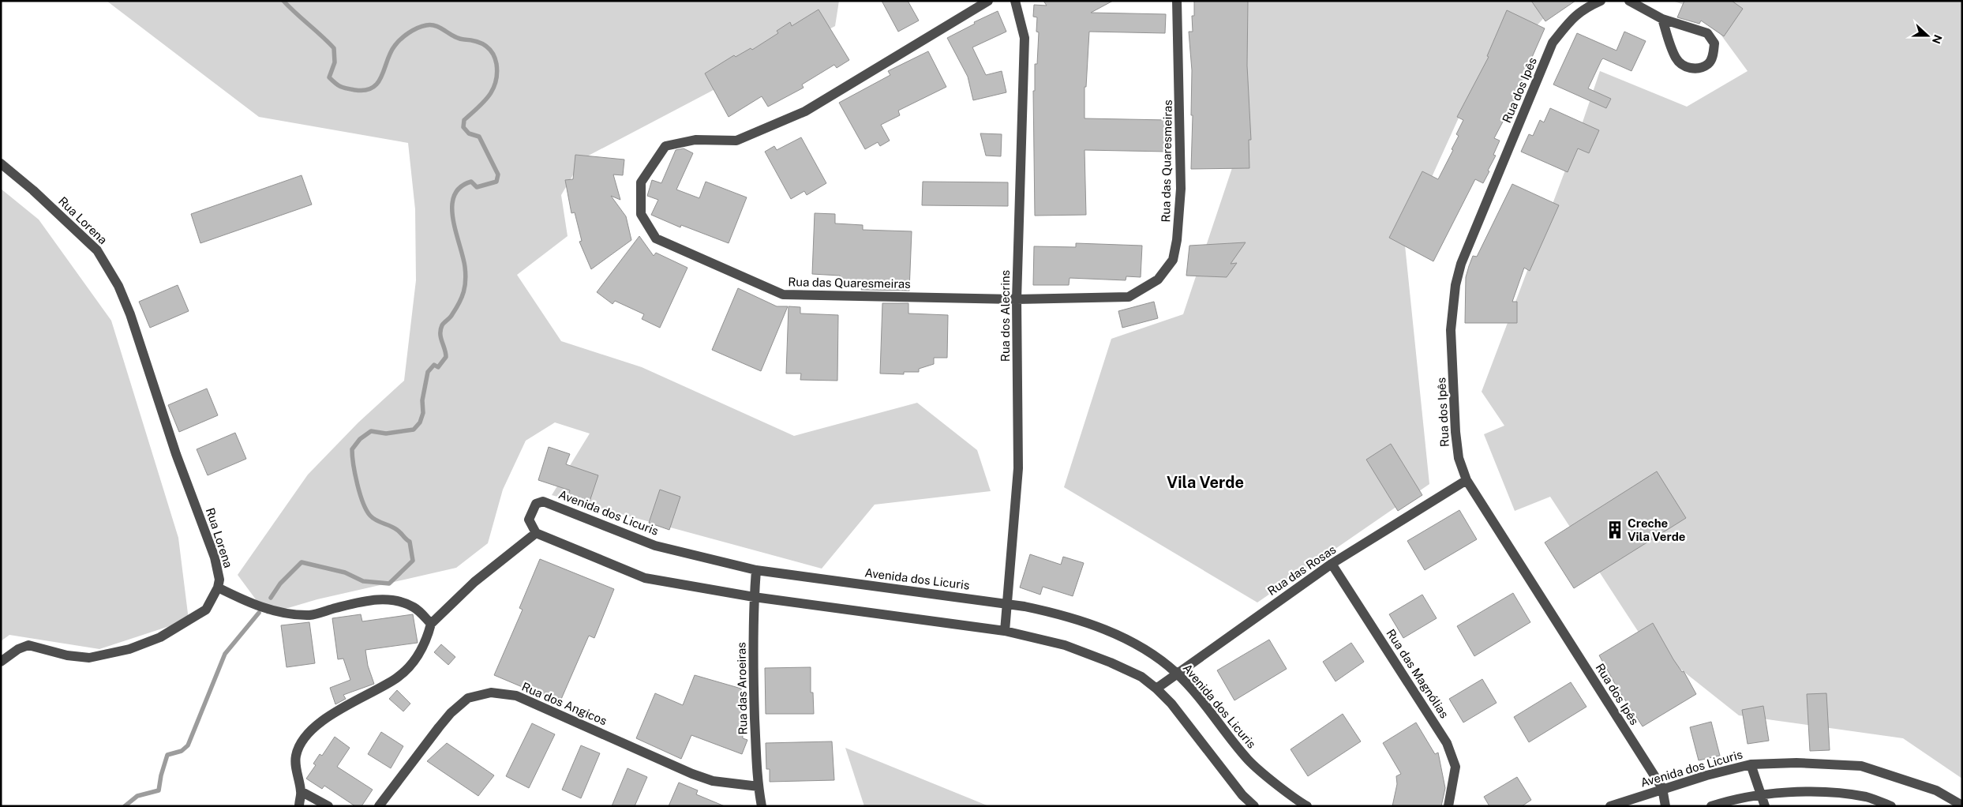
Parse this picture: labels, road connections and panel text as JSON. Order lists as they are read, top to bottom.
{
  "streets": {
    "street": [
      "Rua dos Ipês",
      "Rua das Quaresmeiras",
      "Rua Lorena",
      "Rua dos Alecrins",
      "Avenida dos Licuris",
      "Rua das Rosas",
      "Rua das Magnólias",
      "Rua das Aroeiras",
      "Rua dos Angicos"
    ]
  },
  "crossings": [
    ["Rua dos Ipês", "Avenida dos Licuris"],
    ["Rua dos Ipês", "Rua das Rosas"],
    ["Rua das Quaresmeiras", "Rua dos Alecrins"],
    ["Rua dos Alecrins", "Avenida dos Licuris"],
    ["Avenida dos Licuris", "Rua das Rosas"],
    ["Avenida dos Licuris", "Rua das Aroeiras"],
    ["Rua das Rosas", "Rua das Magnólias"],
    ["Rua das Aroeiras", "Rua dos Angicos"]
  ],
  "districts": ["Vila Verde"],
  "places": {
    "building": ["Creche Vila Verde"]
  },
  "north": "right"
}
